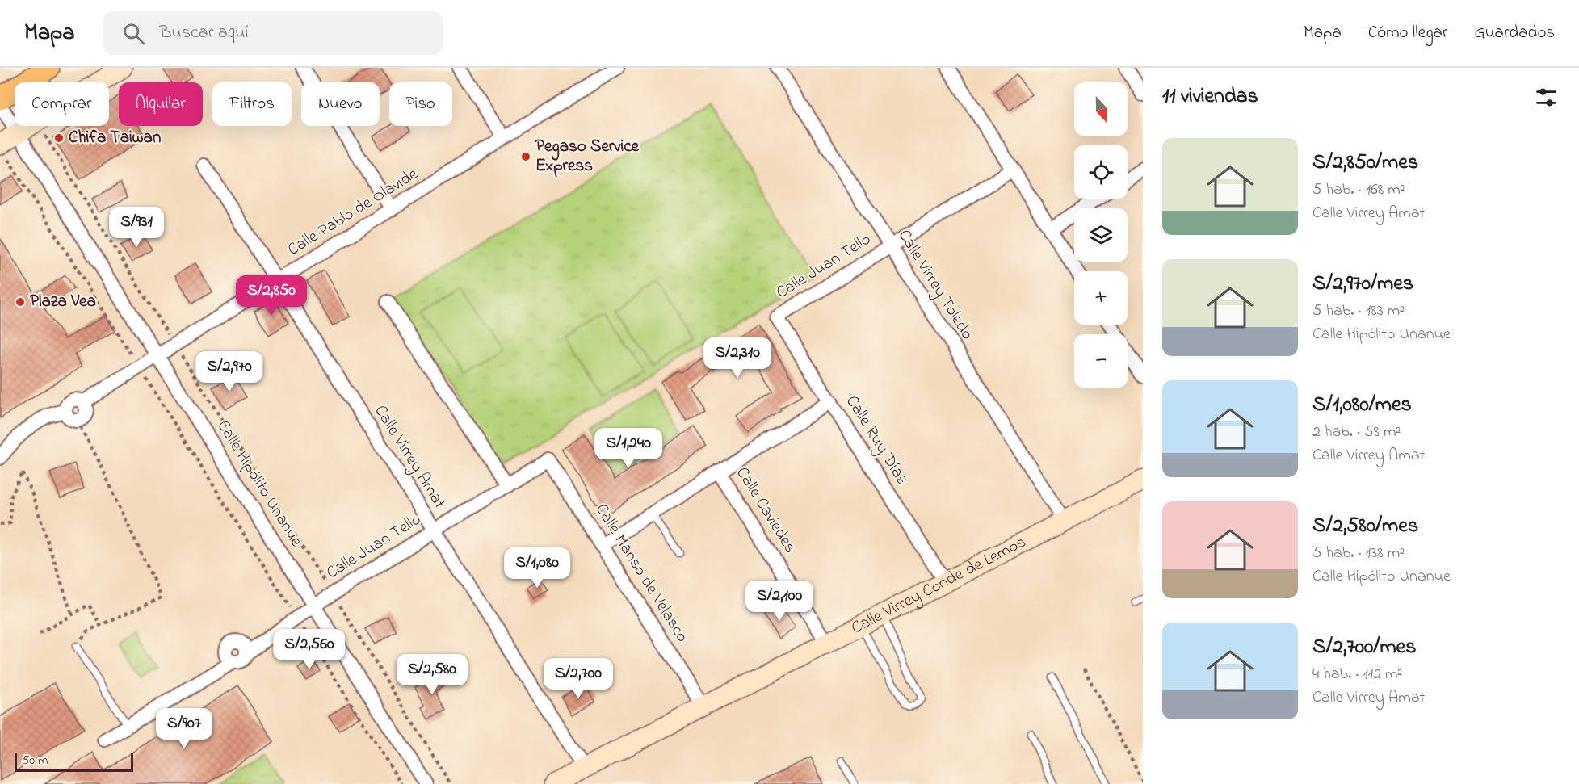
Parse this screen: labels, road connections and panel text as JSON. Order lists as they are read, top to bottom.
{
  "streets": {
    "street": [
      "Calle Pablo de Olavide",
      "Calle Juan Tello",
      "Calle Virrey Toledo",
      "Calle Ruy Díaz",
      "Calle Virrey Amat",
      "Calle Hipólito Unanue",
      "Calle Caviedes",
      "Calle Manso de Velasco",
      "Calle Virrey Conde de Lemos"
    ]
  },
  "crossings": [
    ["Calle Pablo de Olavide", "Calle Virrey Amat"],
    ["Calle Pablo de Olavide", "Calle Hipólito Unanue"],
    ["Calle Juan Tello", "Calle Virrey Toledo"],
    ["Calle Juan Tello", "Calle Ruy Díaz"],
    ["Calle Juan Tello", "Calle Virrey Amat"],
    ["Calle Juan Tello", "Calle Hipólito Unanue"],
    ["Calle Juan Tello", "Calle Manso de Velasco"],
    ["Calle Virrey Toledo", "Calle Virrey Conde de Lemos"],
    ["Calle Ruy Díaz", "Calle Virrey Conde de Lemos"],
    ["Calle Virrey Amat", "Calle Virrey Conde de Lemos"],
    ["Calle Caviedes", "Calle Virrey Conde de Lemos"],
    ["Calle Manso de Velasco", "Calle Virrey Conde de Lemos"]
  ],
  "places": ["Chifa Taiwan", "Pegaso Service Express", "Plaza Vea"],
  "scale_bar": "50 m",
  "north": "bottom",
  "page": {
    "header": "Mapa",
    "search": "Buscar aquí",
    "nav": ["Mapa", "Cómo llegar", "Guardados"],
    "heading": "11 viviendas",
    "map_buttons": ["+", "−"],
    "chip": [
      "Comprar",
      "Alquilar",
      "Filtros",
      "Nuevo",
      "Piso"
    ],
    "list": [
      {
        "name": "S/2,850/mes",
        "note": "5 hab. · 168 m² · Calle Virrey Amat"
      },
      {
        "name": "S/2,970/mes",
        "note": "5 hab. · 183 m² · Calle Hipólito Unanue"
      },
      {
        "name": "S/1,080/mes",
        "note": "2 hab. · 58 m² · Calle Virrey Amat"
      },
      {
        "name": "S/2,580/mes",
        "note": "5 hab. · 138 m² · Calle Hipólito Unanue"
      },
      {
        "name": "S/2,700/mes",
        "note": "4 hab. · 112 m² · Calle Virrey Amat"
      }
    ],
    "price": [
      "S/931",
      "S/2,850",
      "S/2,310",
      "S/2,970",
      "S/1,240",
      "S/1,080",
      "S/2,100",
      "S/2,560",
      "S/2,580",
      "S/2,700",
      "S/907"
    ],
    "scale": "50 m"
  }
}
